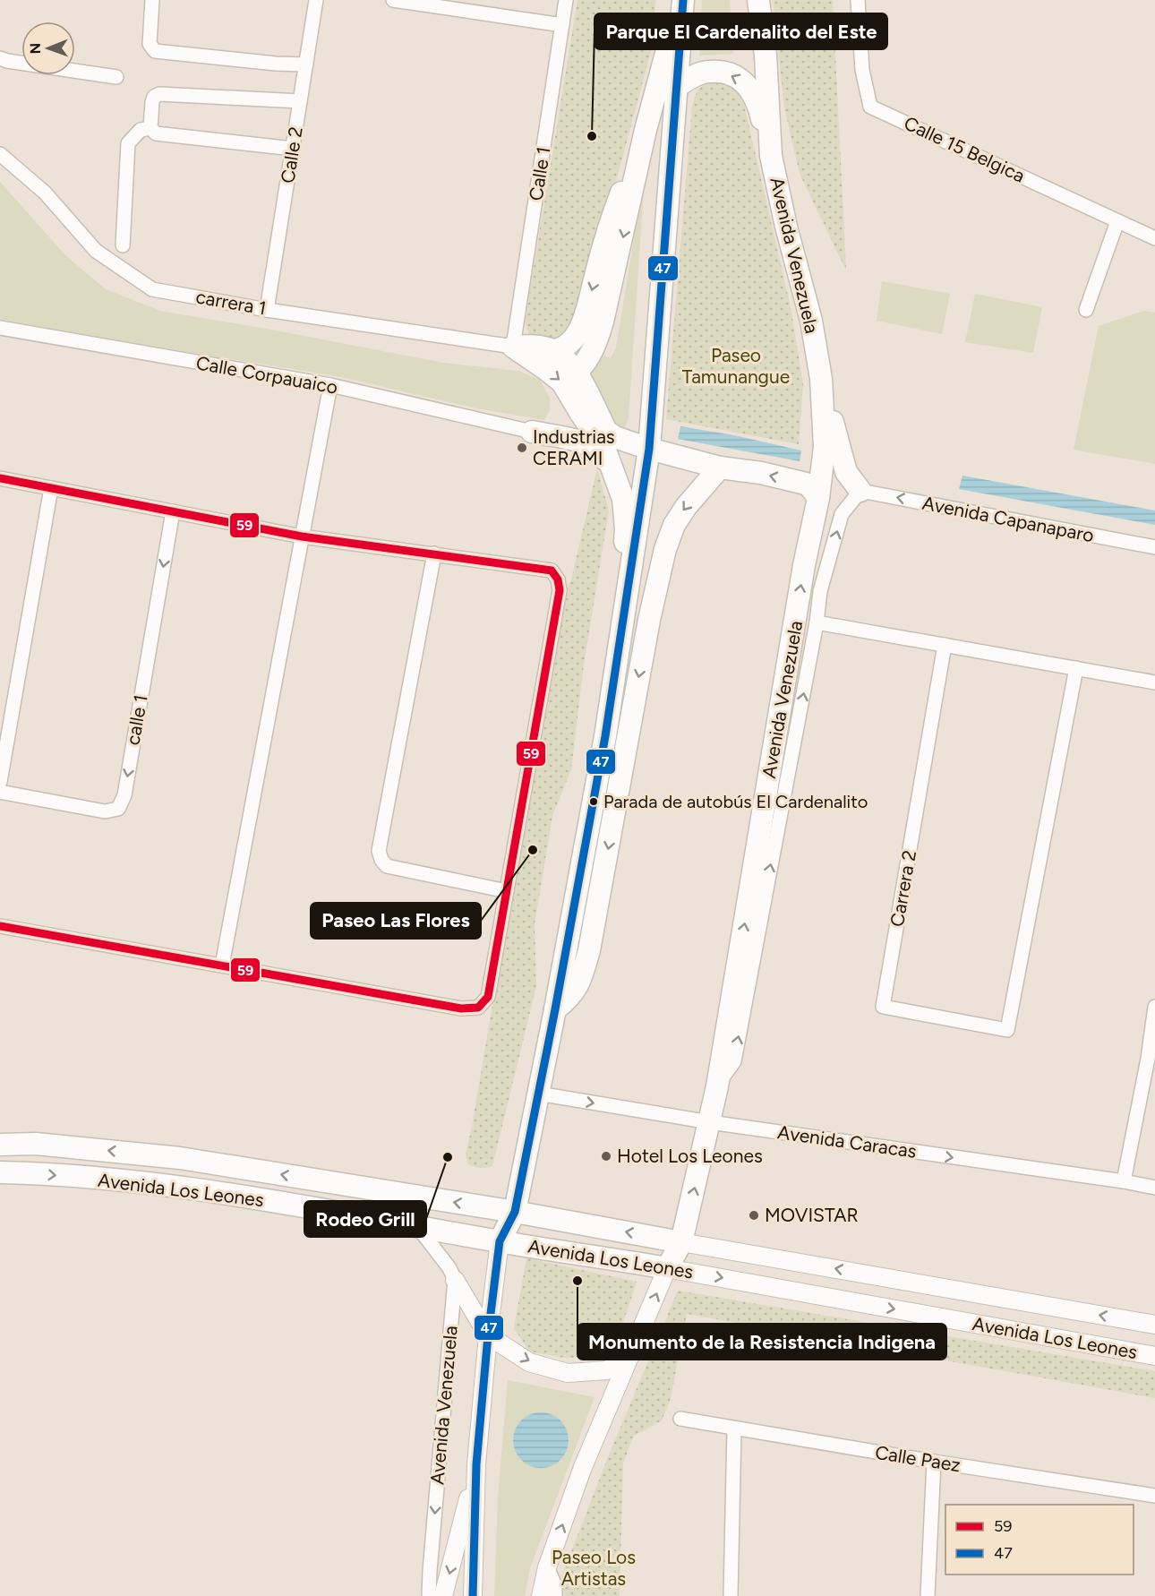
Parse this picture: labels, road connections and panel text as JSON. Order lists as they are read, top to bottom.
{
  "streets": {
    "main road": ["Avenida Venezuela", "Avenida Los Leones"],
    "street": [
      "Calle 15 Belgica",
      "Calle 2",
      "Calle 1",
      "carrera 1",
      "Calle Corpauaico",
      "Avenida Capanaparo",
      "calle 1",
      "Carrera 2",
      "Avenida Caracas",
      "Calle Paez"
    ]
  },
  "crossings": [
    ["Calle 2", "carrera 1"],
    ["Calle 1", "carrera 1"],
    ["Avenida Venezuela", "Avenida Caracas"],
    ["Avenida Venezuela", "Avenida Los Leones"]
  ],
  "one_way": ["Avenida Capanaparo", "Avenida Caracas"],
  "parks": ["Paseo Tamunangue", "Paseo Los Artistas"],
  "places": [
    "Parque El Cardenalito del Este",
    "Industrias CERAMI",
    "Parada de autobús El Cardenalito",
    "Paseo Las Flores",
    "Hotel Los Leones",
    "Rodeo Grill",
    "MOVISTAR",
    "Monumento de la Resistencia Indigena"
  ],
  "lines": ["transit line 47", "transit line 59"],
  "legend": ["59", "47"],
  "north": "left"
}
